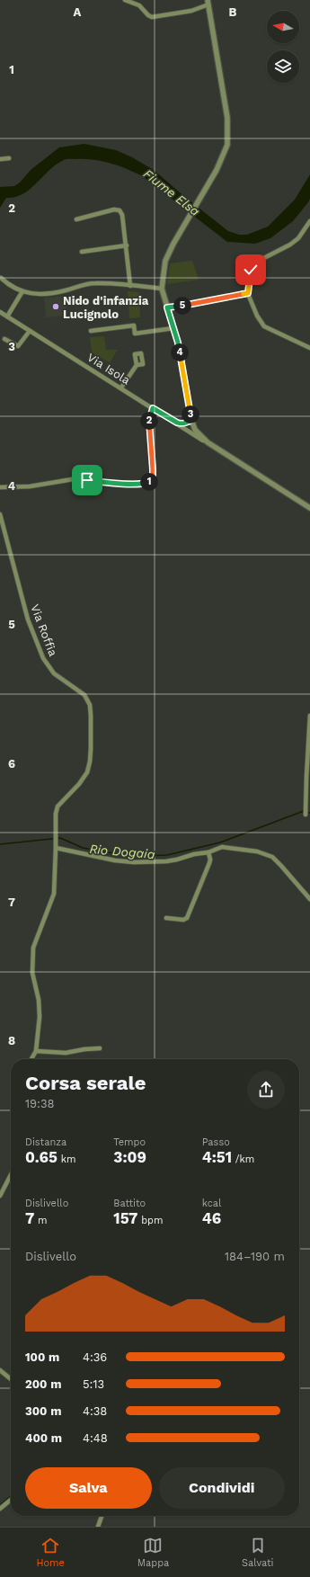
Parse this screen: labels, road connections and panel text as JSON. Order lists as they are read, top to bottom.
{
  "streets": {
    "street": ["Via Isola", "Via Roffia"]
  },
  "water": ["Fiume Elsa", "Rio Dogaia"],
  "places": ["Nido d'infanzia Lucignolo"],
  "north": "left",
  "page": {
    "pins": [
      "5",
      "4",
      "3",
      "2",
      "1"
    ],
    "heading": ["Corsa serale", "19:38"],
    "stats": [
      ["Distanza", "0.65 km"],
      ["Tempo", "3:09"],
      ["Passo", "4:51 /km"],
      ["Dislivello", "7 m"],
      ["Battito", "157 bpm"],
      ["kcal", "46"]
    ],
    "chart": ["Dislivello", "184–190 m"],
    "list": [
      {
        "name": "100 m",
        "note": "4:36"
      },
      {
        "name": "200 m",
        "note": "5:13"
      },
      {
        "name": "300 m",
        "note": "4:38"
      },
      {
        "name": "400 m",
        "note": "4:48"
      }
    ],
    "buttons": ["Salva", "Condividi"],
    "tabs": ["Home", "Mappa", "Salvati"]
  },
  "grid": {
    "columns": ["A", "B"],
    "rows": [
      "1",
      "2",
      "3",
      "4",
      "5",
      "6",
      "7",
      "8"
    ]
  }
}
